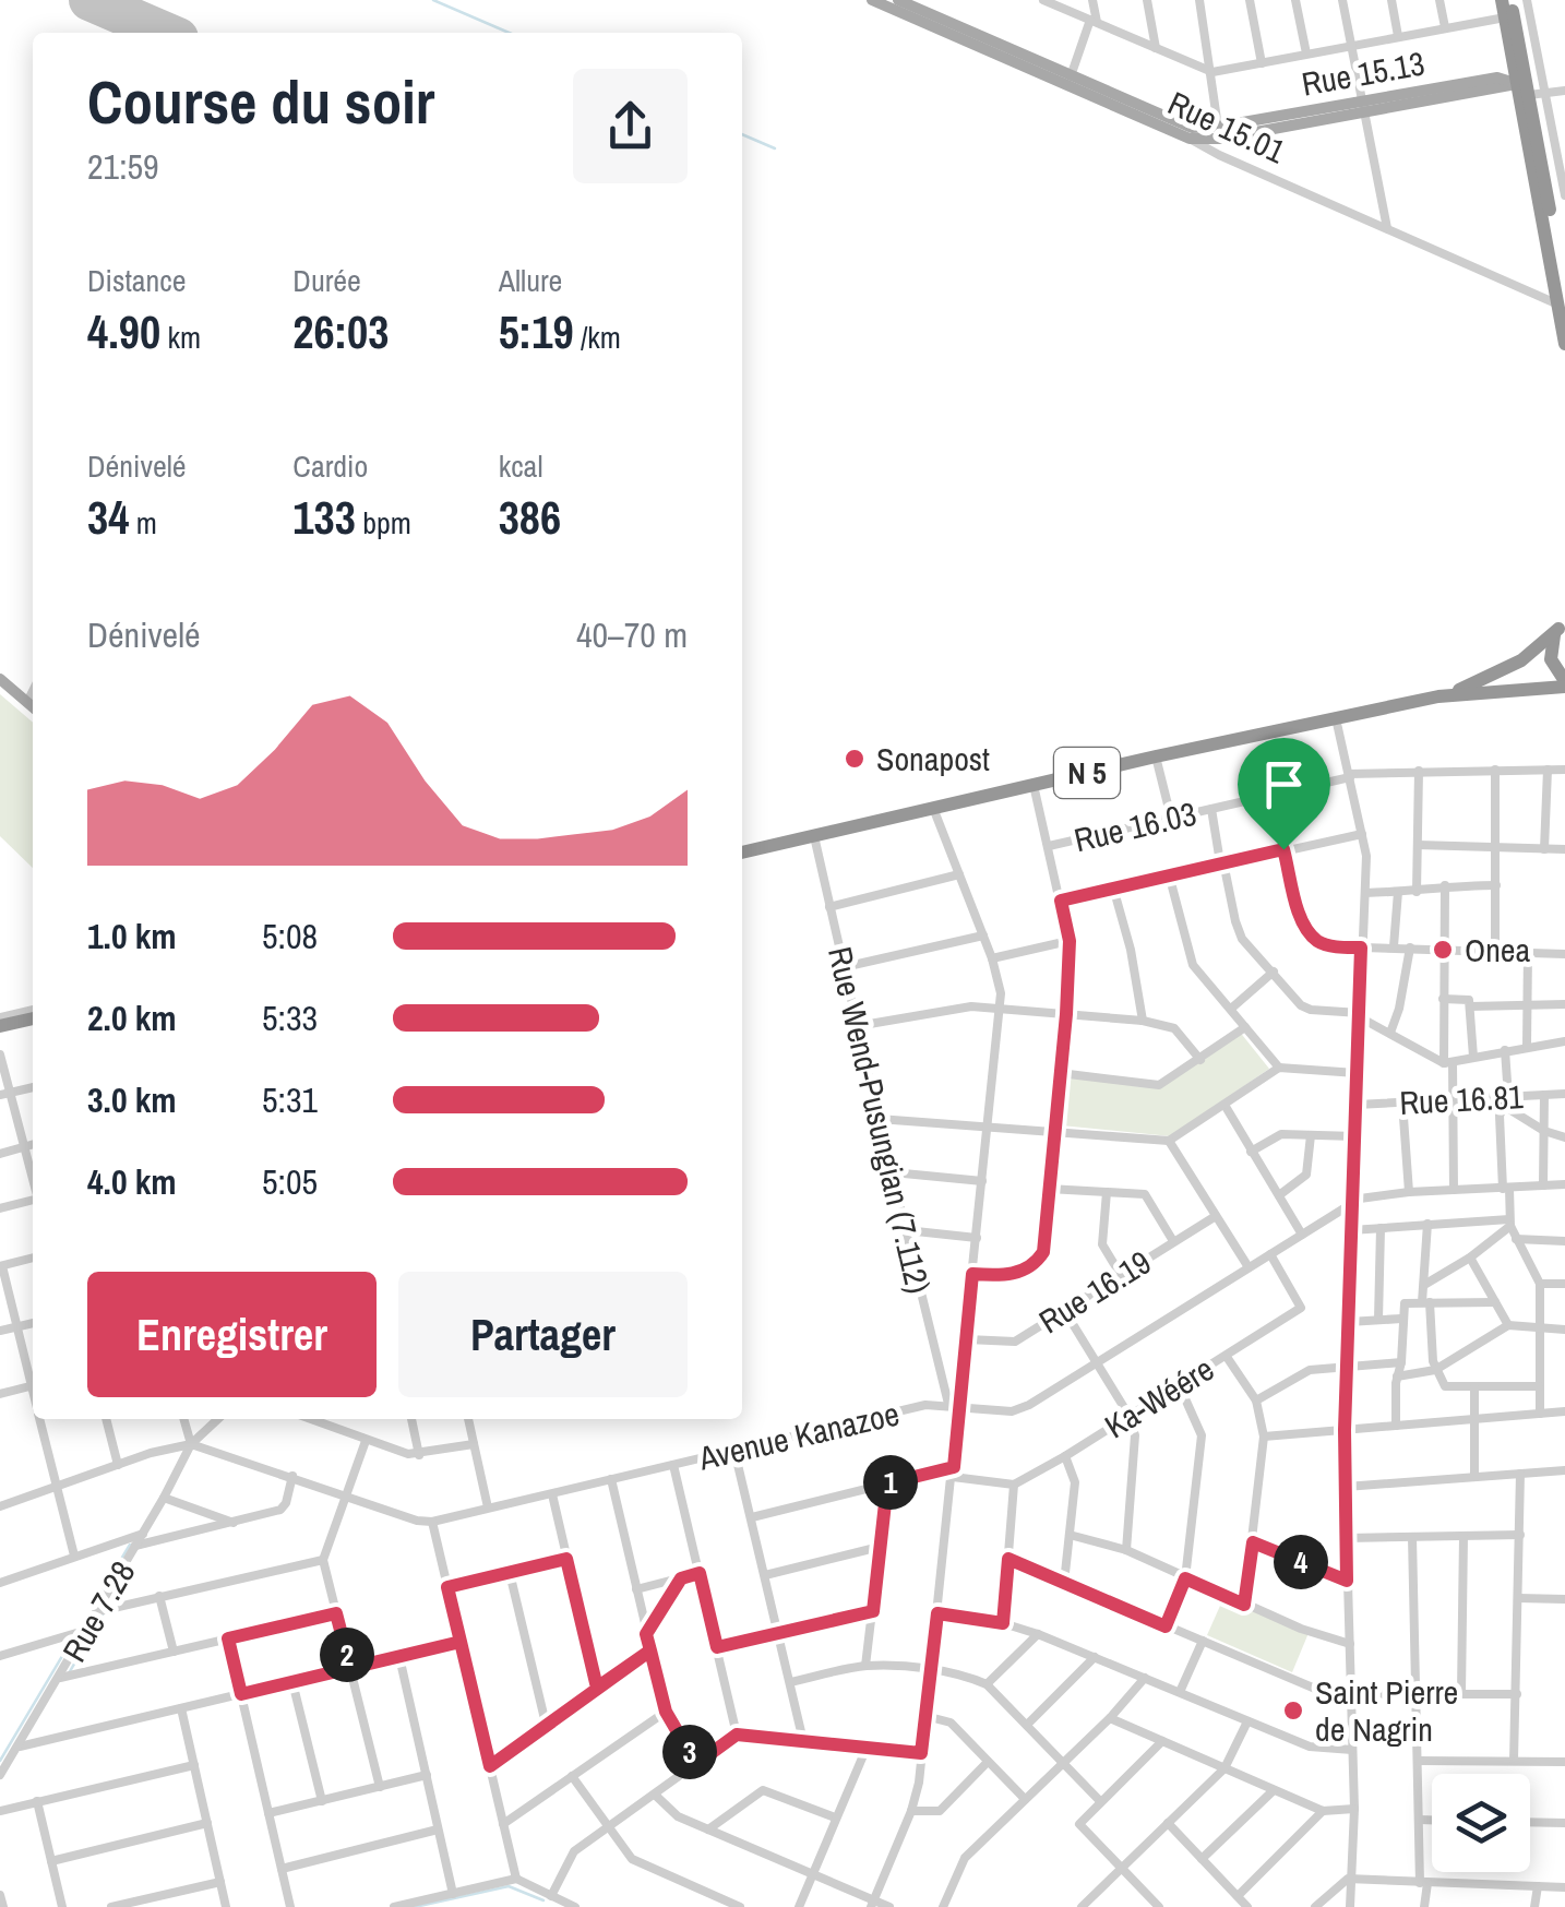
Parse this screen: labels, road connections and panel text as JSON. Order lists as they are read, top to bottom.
{
  "streets": {
    "highway": ["N 5"],
    "main road": ["Rue 15.13", "Rue 15.01"],
    "street": [
      "Rue 16.03",
      "Rue 16.81",
      "Rue Wend-Pusungian (7.112)",
      "Rue 16.19",
      "Ka-Wéére",
      "Avenue Kanazoe",
      "Rue 7.28"
    ]
  },
  "crossings": [
    ["Rue 15.13", "Rue 15.01"],
    ["N 5", "Rue Wend-Pusungian (7.112)"],
    ["Rue Wend-Pusungian (7.112)", "Avenue Kanazoe"],
    ["Ka-Wéére", "Avenue Kanazoe"]
  ],
  "places": ["Sonapost", "Onea", "Saint Pierre de Nagrin"],
  "page": {
    "heading": ["Course du soir", "21:59"],
    "stats": [
      ["Distance", "4.90 km"],
      ["Durée", "26:03"],
      ["Allure", "5:19 /km"],
      ["Dénivelé", "34 m"],
      ["Cardio", "133 bpm"],
      ["kcal", "386"]
    ],
    "chart": ["Dénivelé", "40–70 m"],
    "list": [
      {
        "name": "1.0 km",
        "note": "5:08"
      },
      {
        "name": "2.0 km",
        "note": "5:33"
      },
      {
        "name": "3.0 km",
        "note": "5:31"
      },
      {
        "name": "4.0 km",
        "note": "5:05"
      }
    ],
    "buttons": ["Enregistrer", "Partager"],
    "pins": [
      "1",
      "4",
      "2",
      "3"
    ]
  }
}
